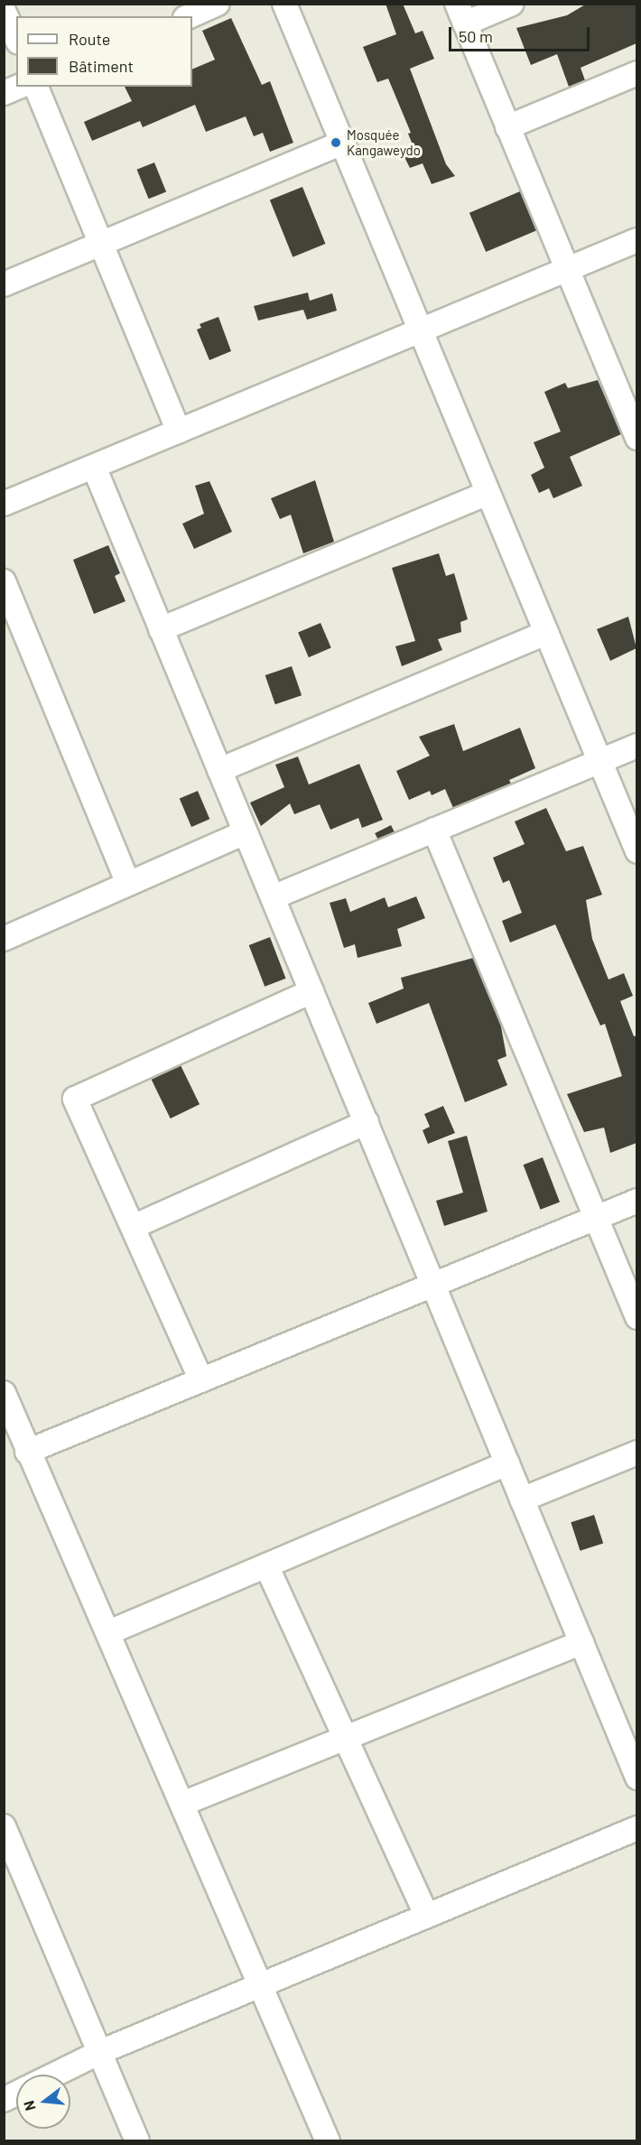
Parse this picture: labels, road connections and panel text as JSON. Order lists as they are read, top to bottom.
{
  "places": ["Mosquée Kangaweydo"],
  "legend": ["Route", "Bâtiment"],
  "scale_bar": "50 m",
  "north": "left"
}
